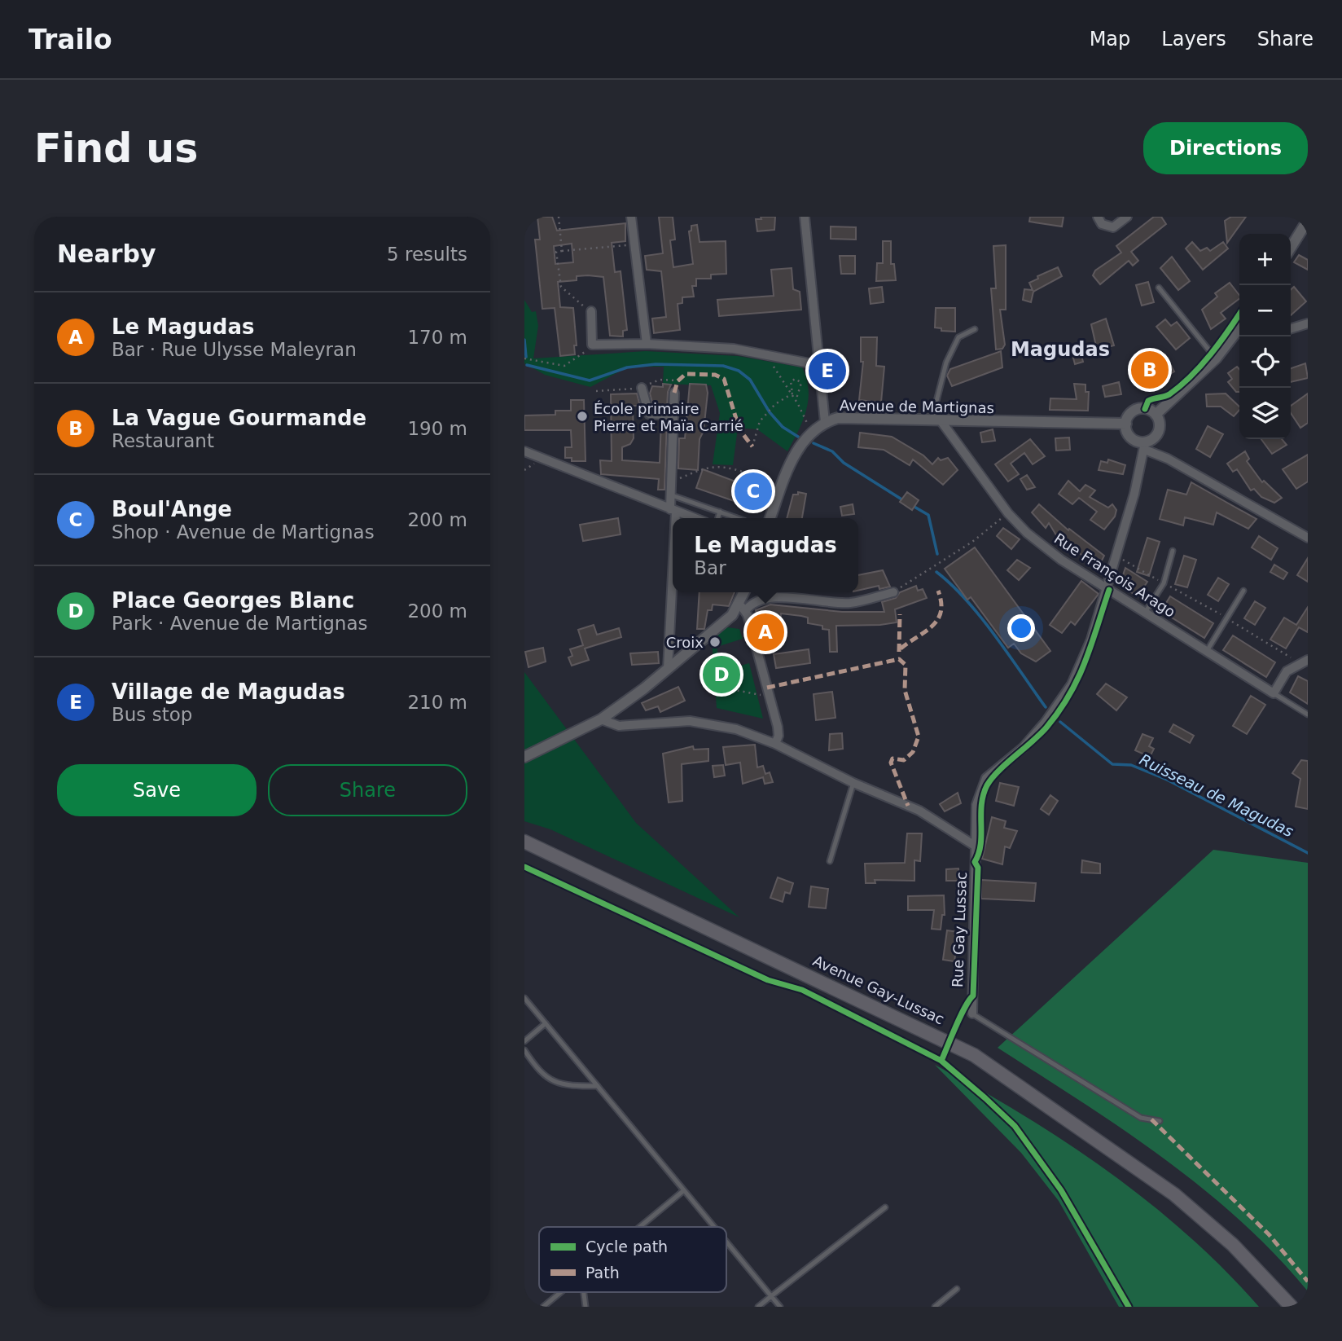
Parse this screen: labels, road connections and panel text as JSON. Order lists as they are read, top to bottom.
{
  "streets": {
    "main road": ["Avenue Gay-Lussac"],
    "street": ["Avenue de Martignas", "Rue François Arago", "Rue Gay Lussac"]
  },
  "crossings": [
    ["Avenue de Martignas", "Rue François Arago"],
    ["Avenue de Martignas", "Rue Gay Lussac"],
    ["Rue François Arago", "Rue Gay Lussac"]
  ],
  "districts": ["Magudas"],
  "water": ["Ruisseau de Magudas"],
  "places": ["École primaire Pierre et Maïa Carrié", "Croix"],
  "legend": ["Cycle path", "Path"],
  "page": {
    "header": "Trailo",
    "nav": ["Map", "Layers", "Share"],
    "buttons": [
      "Directions",
      ["Save", "Share"]
    ],
    "title": "Find us",
    "heading": ["Nearby", "5 results"],
    "map_buttons": ["+", "−"],
    "list": [
      {
        "mark": "A",
        "name": "Le Magudas",
        "note": "Bar · Rue Ulysse Maleyran",
        "value": "170 m"
      },
      {
        "mark": "B",
        "name": "La Vague Gourmande",
        "note": "Restaurant",
        "value": "190 m"
      },
      {
        "mark": "C",
        "name": "Boul'Ange",
        "note": "Shop · Avenue de Martignas",
        "value": "200 m"
      },
      {
        "mark": "D",
        "name": "Place Georges Blanc",
        "note": "Park · Avenue de Martignas",
        "value": "200 m"
      },
      {
        "mark": "E",
        "name": "Village de Magudas",
        "note": "Bus stop",
        "value": "210 m"
      }
    ],
    "pins": [
      "B",
      "E",
      "C",
      "A",
      "D"
    ],
    "popup": ["Le Magudas", "Bar"]
  }
}
